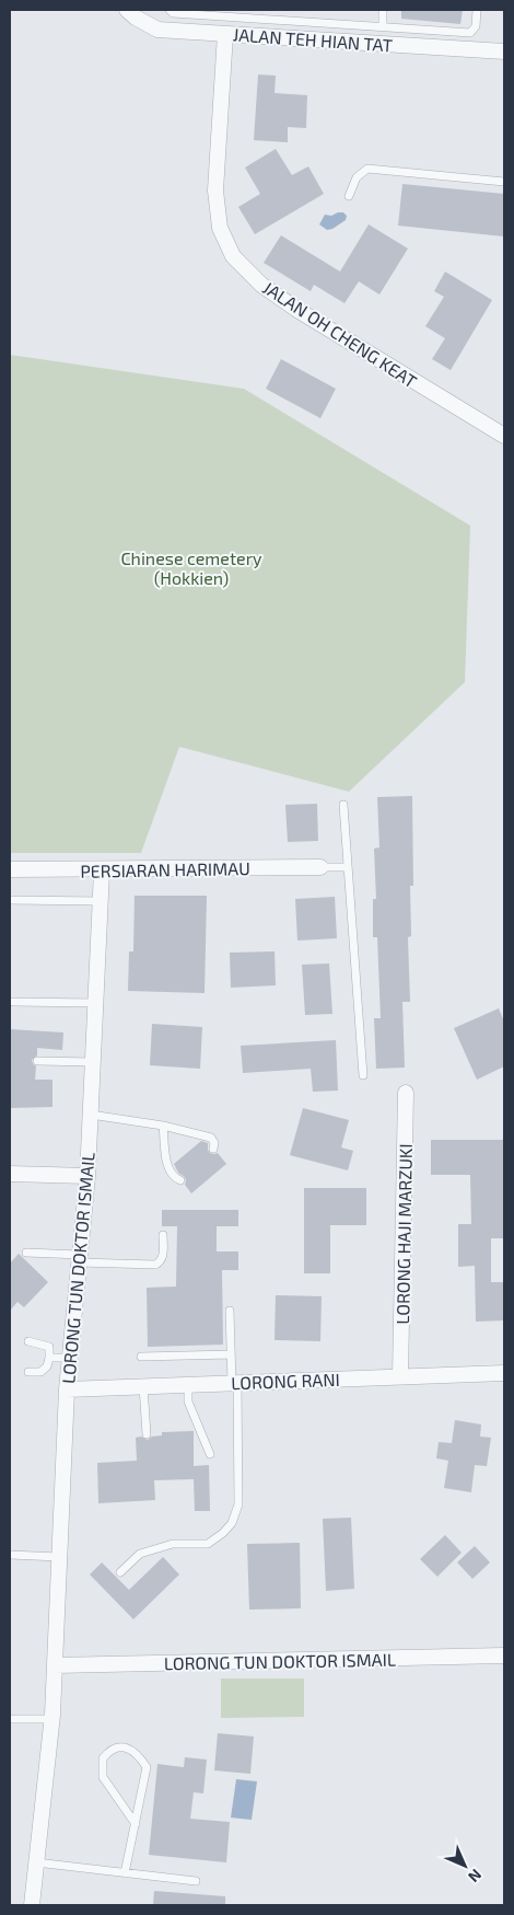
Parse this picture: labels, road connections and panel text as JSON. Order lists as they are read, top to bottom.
{
  "streets": {
    "street": [
      "JALAN TEH HIAN TAT",
      "JALAN OH CHENG KEAT",
      "PERSIARAN HARIMAU",
      "LORONG HAJI MARZUKI",
      "LORONG TUN DOKTOR ISMAIL",
      "LORONG RANI"
    ]
  },
  "crossings": [
    ["JALAN TEH HIAN TAT", "JALAN OH CHENG KEAT"],
    ["PERSIARAN HARIMAU", "LORONG TUN DOKTOR ISMAIL"],
    ["LORONG HAJI MARZUKI", "LORONG RANI"],
    ["LORONG TUN DOKTOR ISMAIL", "LORONG RANI"]
  ],
  "parks": ["Chinese cemetery (Hokkien)"],
  "north": "bottom right"
}
